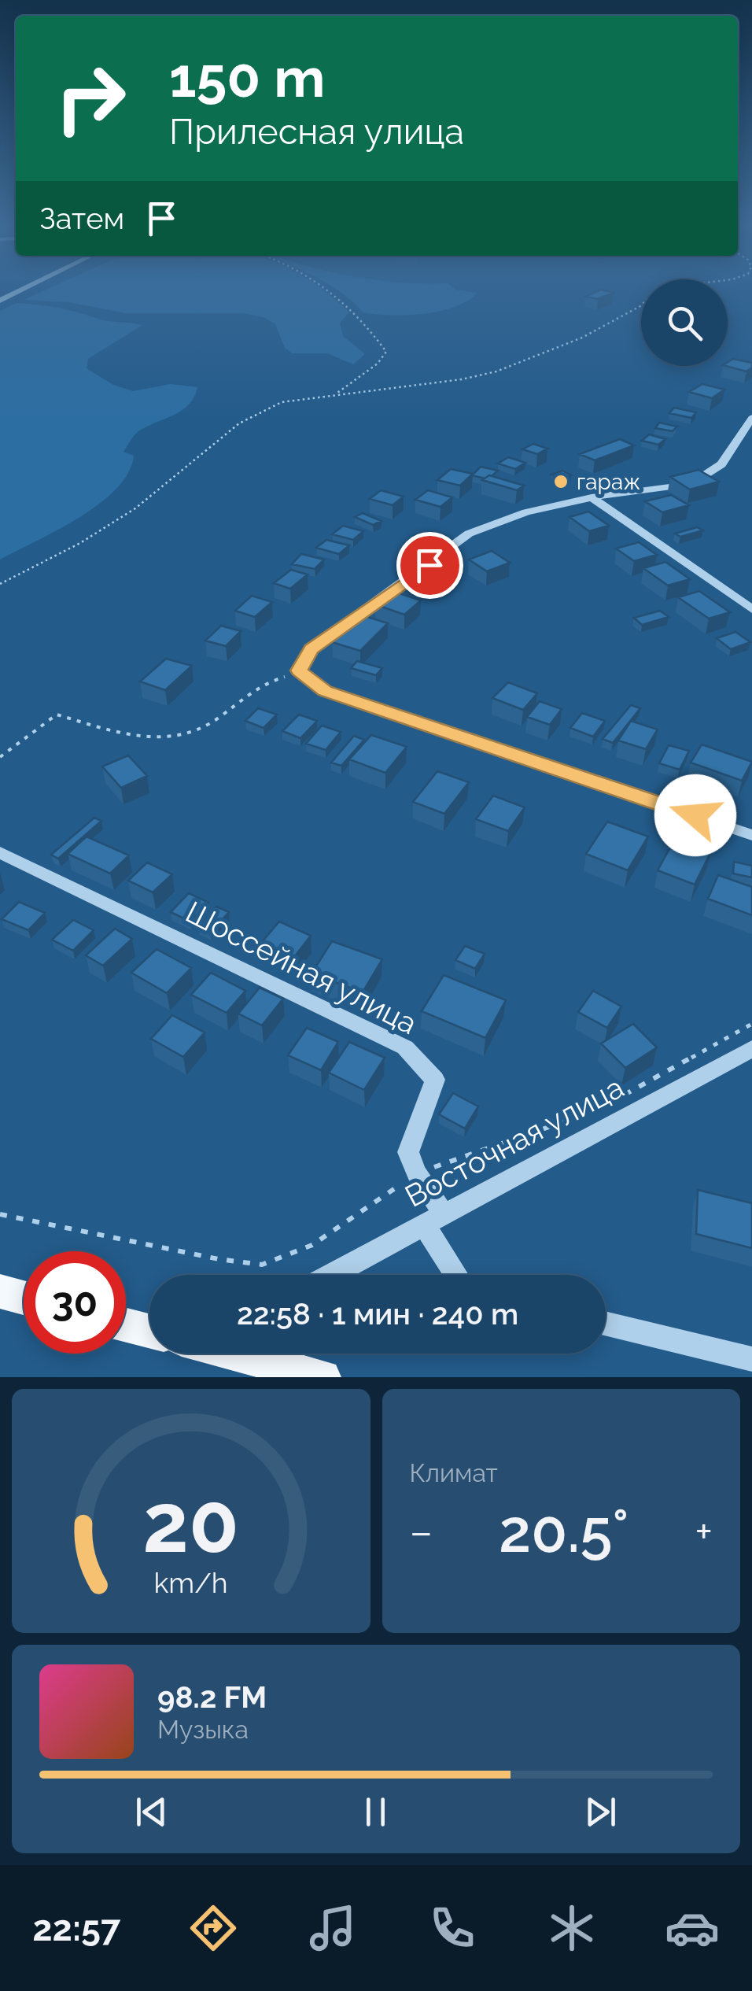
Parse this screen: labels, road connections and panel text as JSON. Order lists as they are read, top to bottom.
{
  "streets": {
    "street": ["Шоссейная улица", "Восточная улица"]
  },
  "crossings": [
    ["Шоссейная улица", "Восточная улица"]
  ],
  "places": ["гараж"],
  "page": {
    "turn": ["150 m", "Прилесная улица"],
    "then": "Затем",
    "limit": "30",
    "trip": "22:58 · 1 мин · 240 m",
    "tile": "Климат",
    "heat": ["−", "20.5°", "+"],
    "song": ["98.2 FM", "Музыка"],
    "tabs": "22:57",
    "gauge": ["20", "km/h"]
  }
}
